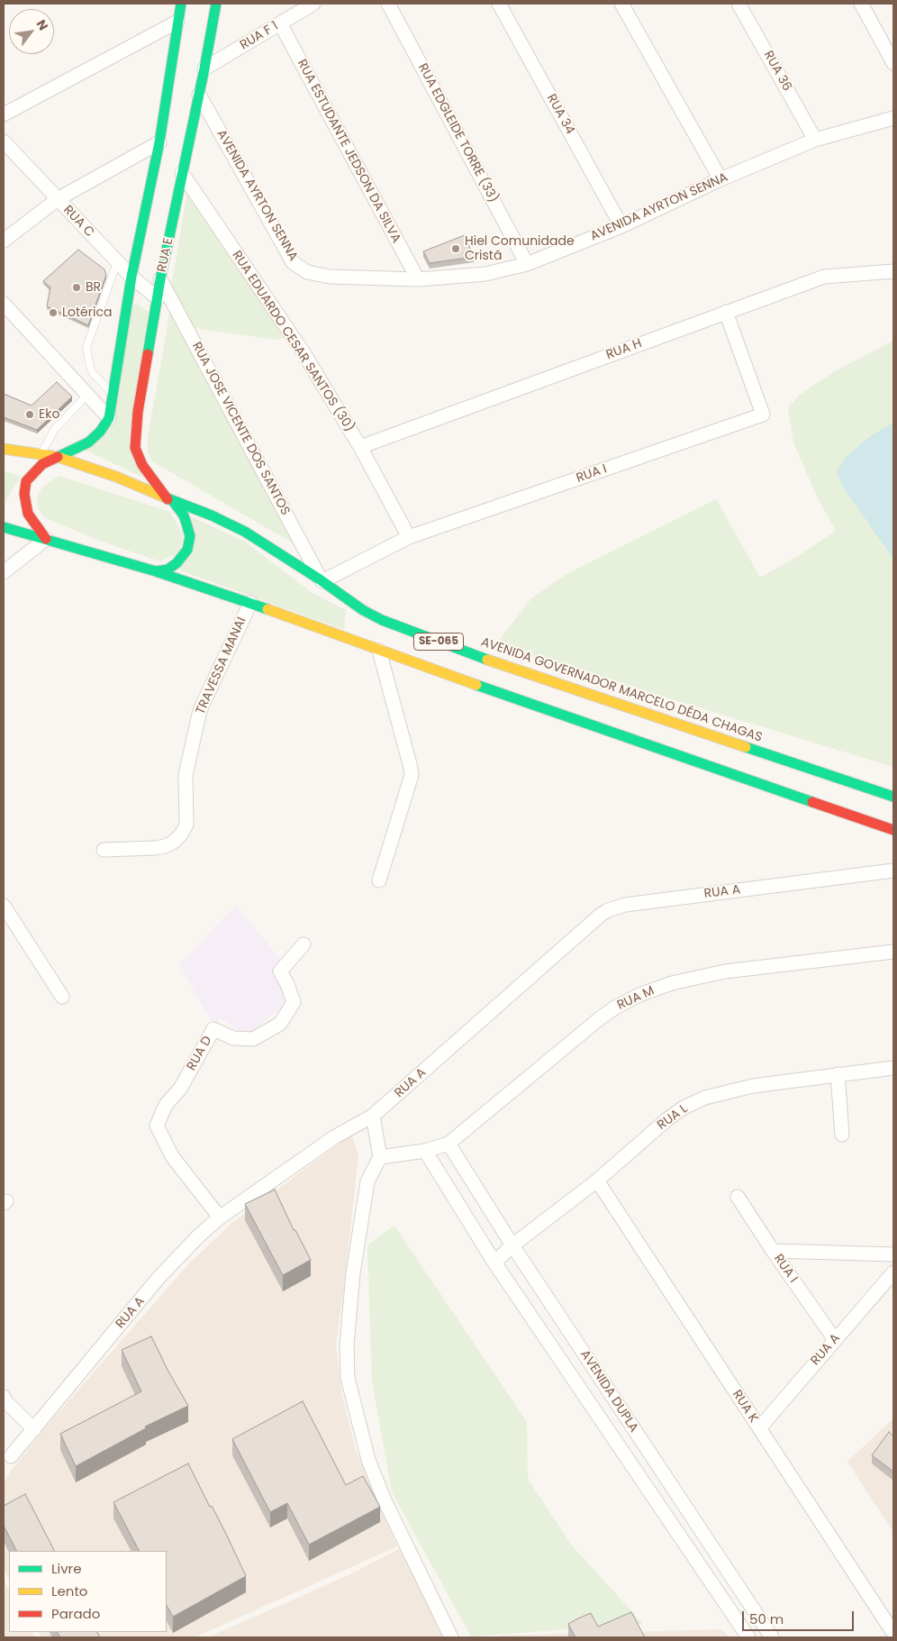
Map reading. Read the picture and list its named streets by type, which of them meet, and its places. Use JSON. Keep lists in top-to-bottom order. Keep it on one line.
{"streets":{"main road":["RUA E","SE-065","AVENIDA GOVERNADOR MARCELO DÉDA CHAGAS"],"street":["RUA F 1","RUA 36","RUA 34","RUA EDGLEIDE TORRE (33)","RUA ESTUDANTE JEDSON DA SILVA","AVENIDA AYRTON SENNA","RUA C","RUA EDUARDO CESAR SANTOS (30)","RUA H","RUA JOSE VICENTE DOS SANTOS","RUA I","TRAVESSA MANAI","RUA A","RUA M","RUA D","RUA L","AVENIDA DUPLA","RUA K"]},"crossings":[["RUA F 1","RUA ESTUDANTE JEDSON DA SILVA"],["RUA F 1","RUA E"],["RUA 36","AVENIDA AYRTON SENNA"],["RUA 34","AVENIDA AYRTON SENNA"],["RUA EDGLEIDE TORRE (33)","AVENIDA AYRTON SENNA"],["RUA ESTUDANTE JEDSON DA SILVA","AVENIDA AYRTON SENNA"],["AVENIDA AYRTON SENNA","RUA E"],["RUA C","RUA E"],["RUA E","RUA EDUARDO CESAR SANTOS (30)"],["RUA E","RUA JOSE VICENTE DOS SANTOS"],["RUA E","SE-065"],["RUA E","AVENIDA GOVERNADOR MARCELO DÉDA CHAGAS"],["RUA EDUARDO CESAR SANTOS (30)","RUA H"],["RUA EDUARDO CESAR SANTOS (30)","RUA I"],["RUA H","RUA I"],["RUA JOSE VICENTE DOS SANTOS","RUA I"],["RUA JOSE VICENTE DOS SANTOS","AVENIDA GOVERNADOR MARCELO DÉDA CHAGAS"],["RUA I","AVENIDA GOVERNADOR MARCELO DÉDA CHAGAS"],["RUA I","RUA A"],["SE-065","TRAVESSA MANAI"],["RUA A","RUA D"],["RUA A","RUA K"],["RUA M","AVENIDA DUPLA"],["RUA L","AVENIDA DUPLA"],["RUA L","RUA K"]],"places":["Hiel Comunidade Cristã","BR","Lotérica","Eko"],"legend":["Livre","Lento","Parado"],"scale_bar":"50 m","north":"top right"}
